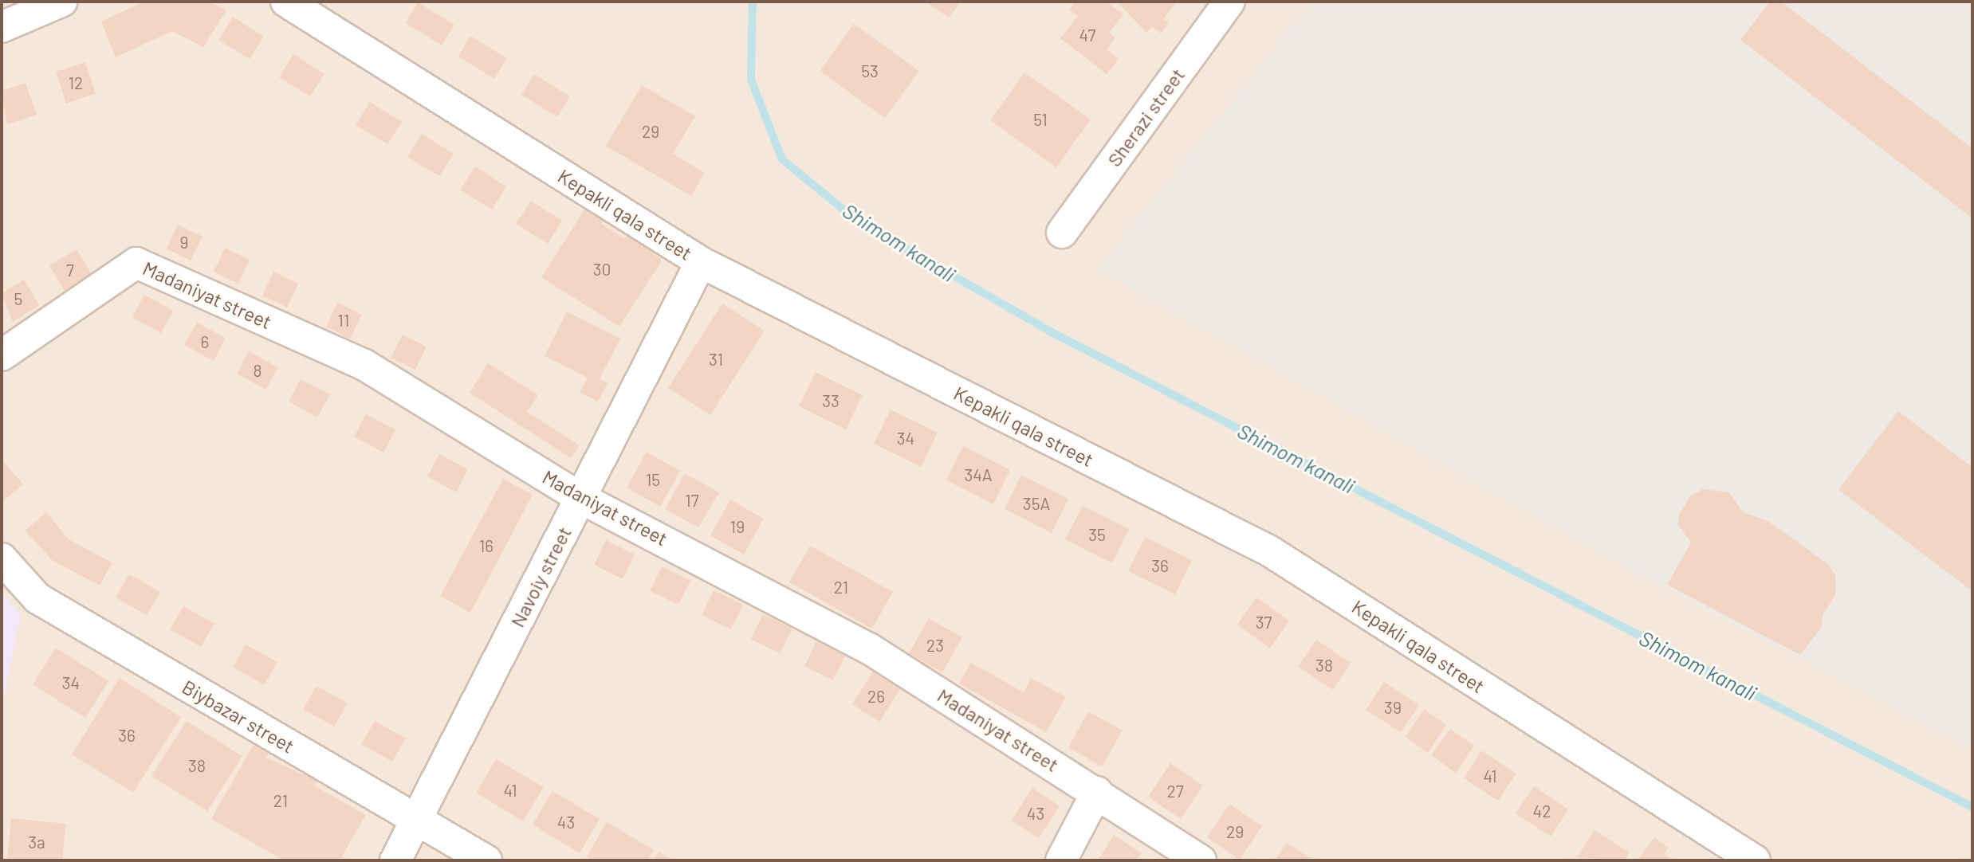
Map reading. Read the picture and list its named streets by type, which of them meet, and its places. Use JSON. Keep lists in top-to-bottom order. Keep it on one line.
{"streets":{"street":["Sherazi street","Kepakli qala street","Madaniyat street","Navoiy street","Biybazar street"]},"crossings":[["Kepakli qala street","Navoiy street"],["Madaniyat street","Navoiy street"],["Navoiy street","Biybazar street"]],"water":["Shimom kanali"],"house_numbers":["47","53","12","51","29","9","30","7","5","11","6","31","8","33","34","34A","15","17","35A","19","35","16","36","21","37","23","38","34","26","39","36","38","41","41","27","21","42","43","43","29","3a"]}
